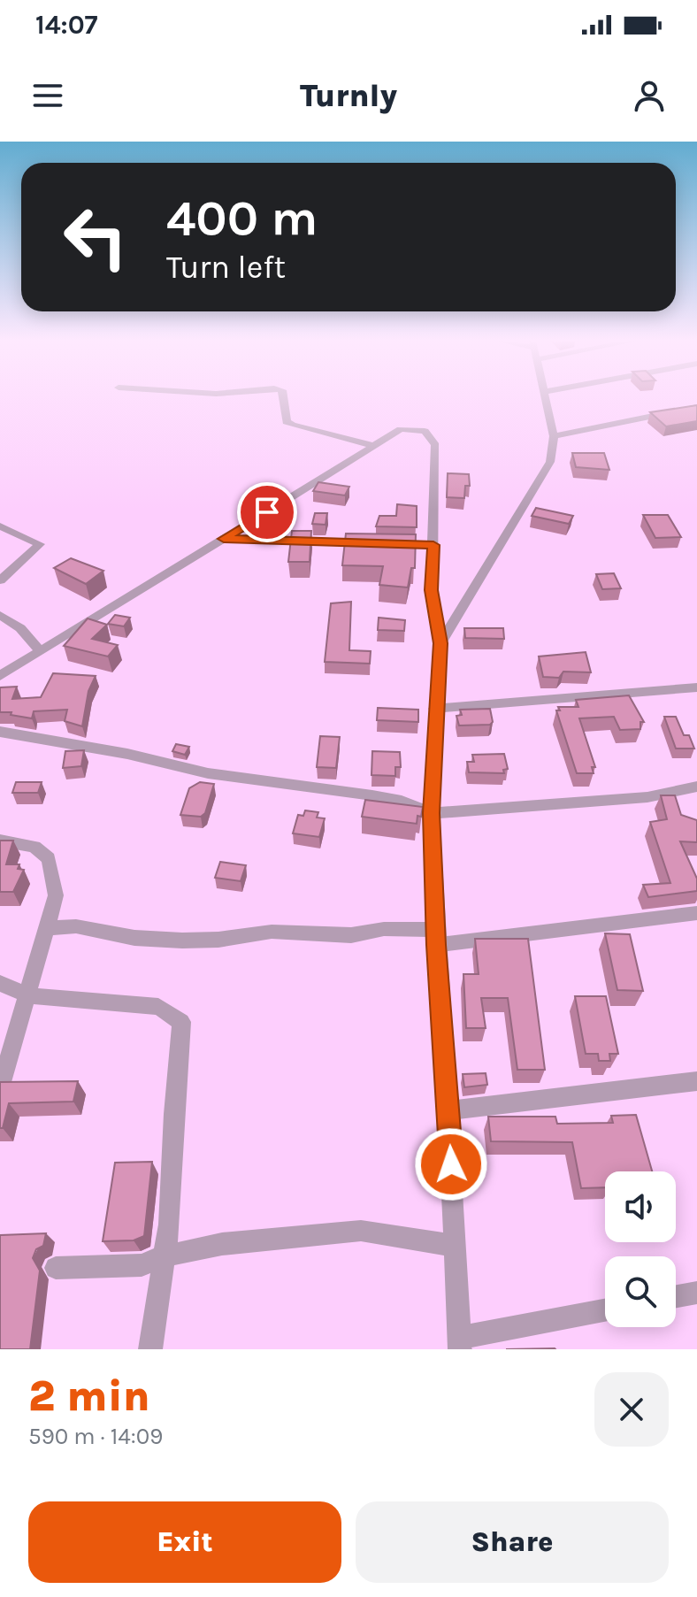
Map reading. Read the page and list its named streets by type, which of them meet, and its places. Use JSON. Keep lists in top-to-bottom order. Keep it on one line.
{"page":{"status":"14:07","header":"Turnly","turn":["400 m","Turn left"],"heading":["2 min","590 m · 14:09"],"buttons":["Exit","Share"]}}
